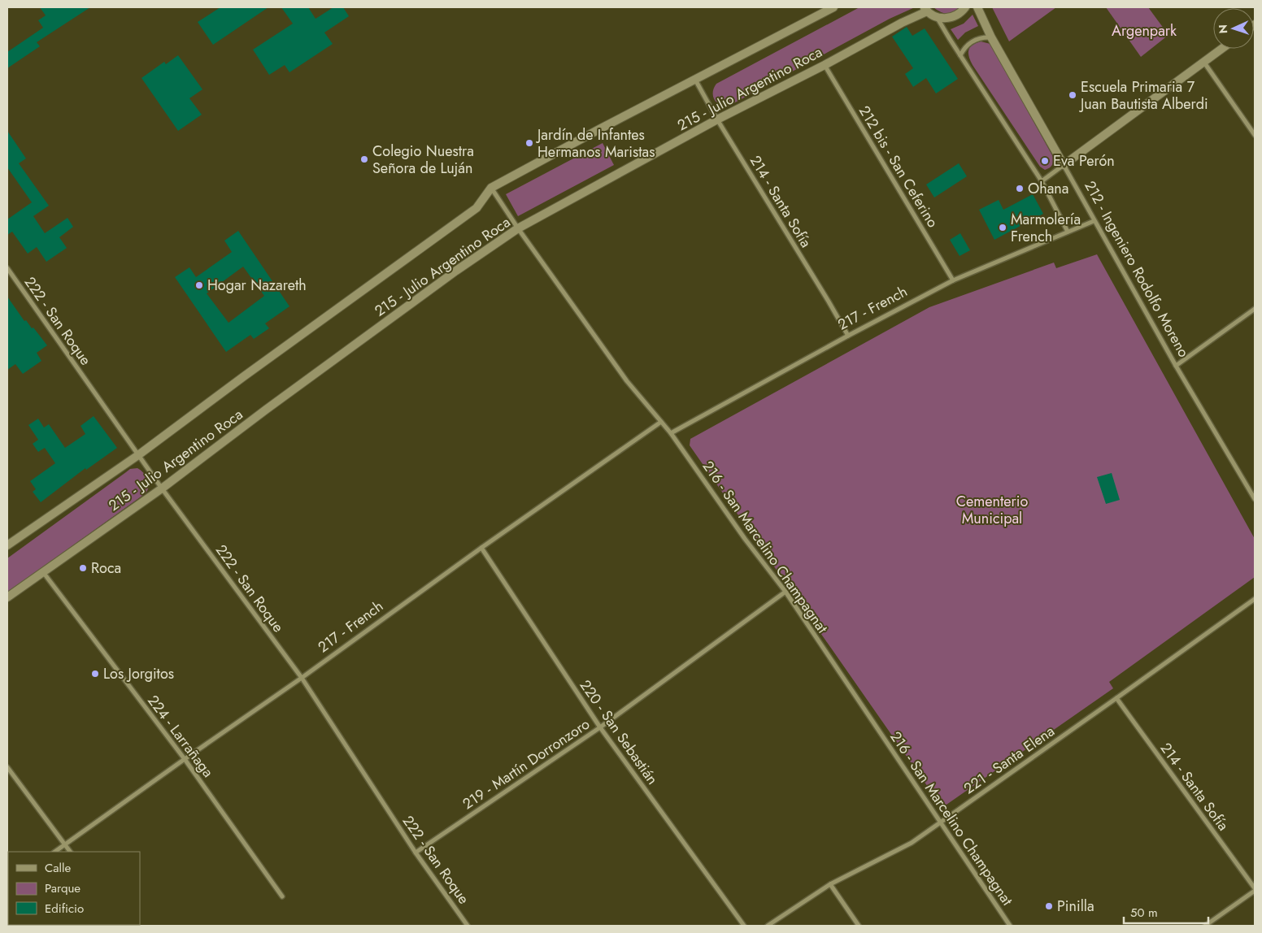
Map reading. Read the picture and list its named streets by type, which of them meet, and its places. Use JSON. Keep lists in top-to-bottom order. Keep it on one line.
{"streets":{"street":["215 - Julio Argentino Roca","212 bis - San Ceferino","214 - Santa Sofía","212 - Ingeniero Rodolfo Moreno","217 - French","222 - San Roque","216 - San Marcelino Champagnat","220 - San Sebastián","224 - Larrañaga","221 - Santa Elena","219 - Martín Dorronzoro"]},"crossings":[["215 - Julio Argentino Roca","212 bis - San Ceferino"],["215 - Julio Argentino Roca","214 - Santa Sofía"],["215 - Julio Argentino Roca","222 - San Roque"],["215 - Julio Argentino Roca","216 - San Marcelino Champagnat"],["215 - Julio Argentino Roca","224 - Larrañaga"],["212 bis - San Ceferino","217 - French"],["214 - Santa Sofía","217 - French"],["214 - Santa Sofía","221 - Santa Elena"],["212 - Ingeniero Rodolfo Moreno","217 - French"],["217 - French","222 - San Roque"],["217 - French","216 - San Marcelino Champagnat"],["217 - French","220 - San Sebastián"],["217 - French","224 - Larrañaga"],["222 - San Roque","219 - Martín Dorronzoro"],["216 - San Marcelino Champagnat","221 - Santa Elena"],["216 - San Marcelino Champagnat","219 - Martín Dorronzoro"],["220 - San Sebastián","219 - Martín Dorronzoro"]],"parks":["Argenpark","Cementerio Municipal"],"places":["Escuela Primaria 7 Juan Bautista Alberdi","Jardín de Infantes Hermanos Maristas","Colegio Nuestra Señora de Luján","Eva Perón","Ohana","Marmolería French","Hogar Nazareth","Roca","Los Jorgitos","Pinilla"],"legend":["Calle","Parque","Edificio"],"scale_bar":"50 m","north":"left"}
